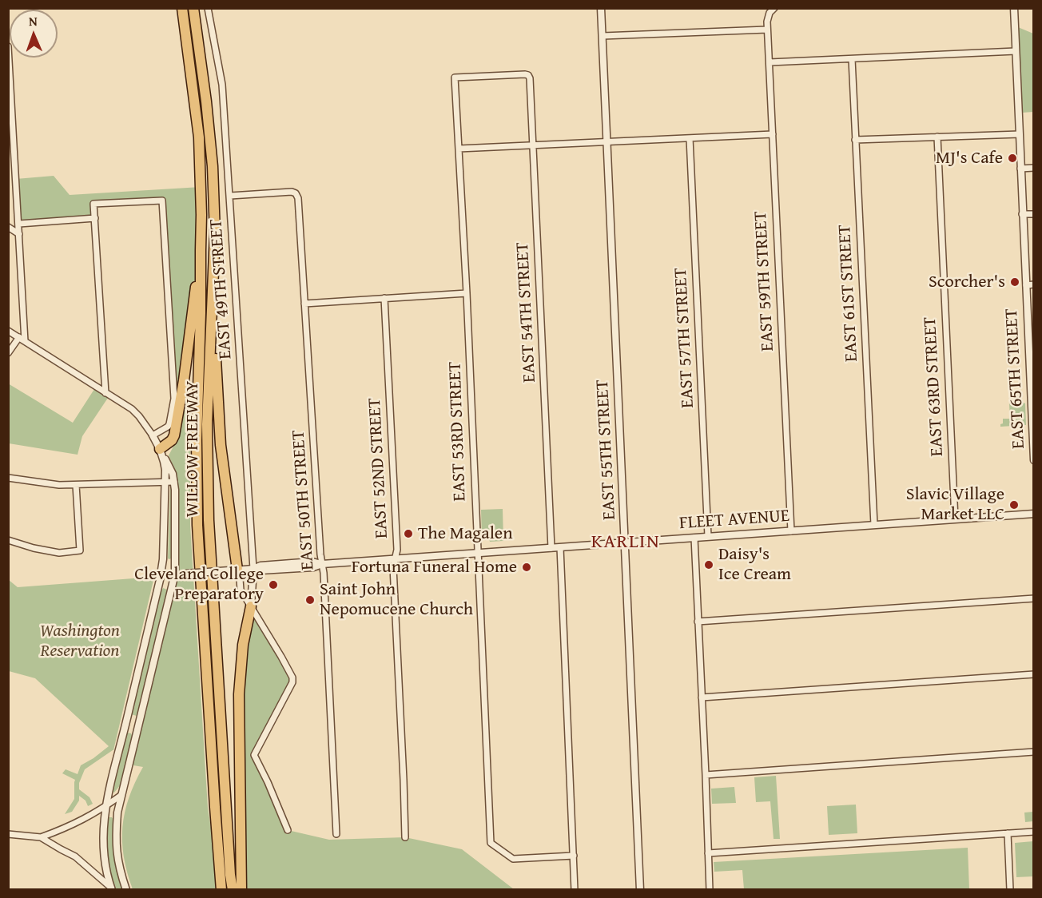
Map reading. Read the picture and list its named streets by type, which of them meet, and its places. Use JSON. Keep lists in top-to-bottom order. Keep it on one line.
{"streets":{"highway":["WILLOW FREEWAY"],"street":["EAST 59TH STREET","EAST 49TH STREET","EAST 61ST STREET","EAST 54TH STREET","EAST 57TH STREET","EAST 65TH STREET","EAST 63RD STREET","EAST 53RD STREET","EAST 55TH STREET","EAST 52ND STREET","EAST 50TH STREET","FLEET AVENUE"]},"crossings":[["EAST 59TH STREET","FLEET AVENUE"],["EAST 49TH STREET","EAST 50TH STREET"],["EAST 49TH STREET","FLEET AVENUE"],["EAST 61ST STREET","FLEET AVENUE"],["EAST 54TH STREET","EAST 53RD STREET"],["EAST 54TH STREET","FLEET AVENUE"],["EAST 57TH STREET","FLEET AVENUE"],["EAST 63RD STREET","FLEET AVENUE"],["EAST 53RD STREET","FLEET AVENUE"],["EAST 55TH STREET","FLEET AVENUE"],["EAST 52ND STREET","FLEET AVENUE"],["EAST 50TH STREET","FLEET AVENUE"]],"districts":["KARLIN"],"parks":["Washington Reservation"],"places":["MJ's Cafe","Scorcher's","Slavic Village Market LLC","The Magalen","Daisy's Ice Cream","Fortuna Funeral Home","Cleveland College Preparatory","Saint John Nepomucene Church"],"north":"top"}
